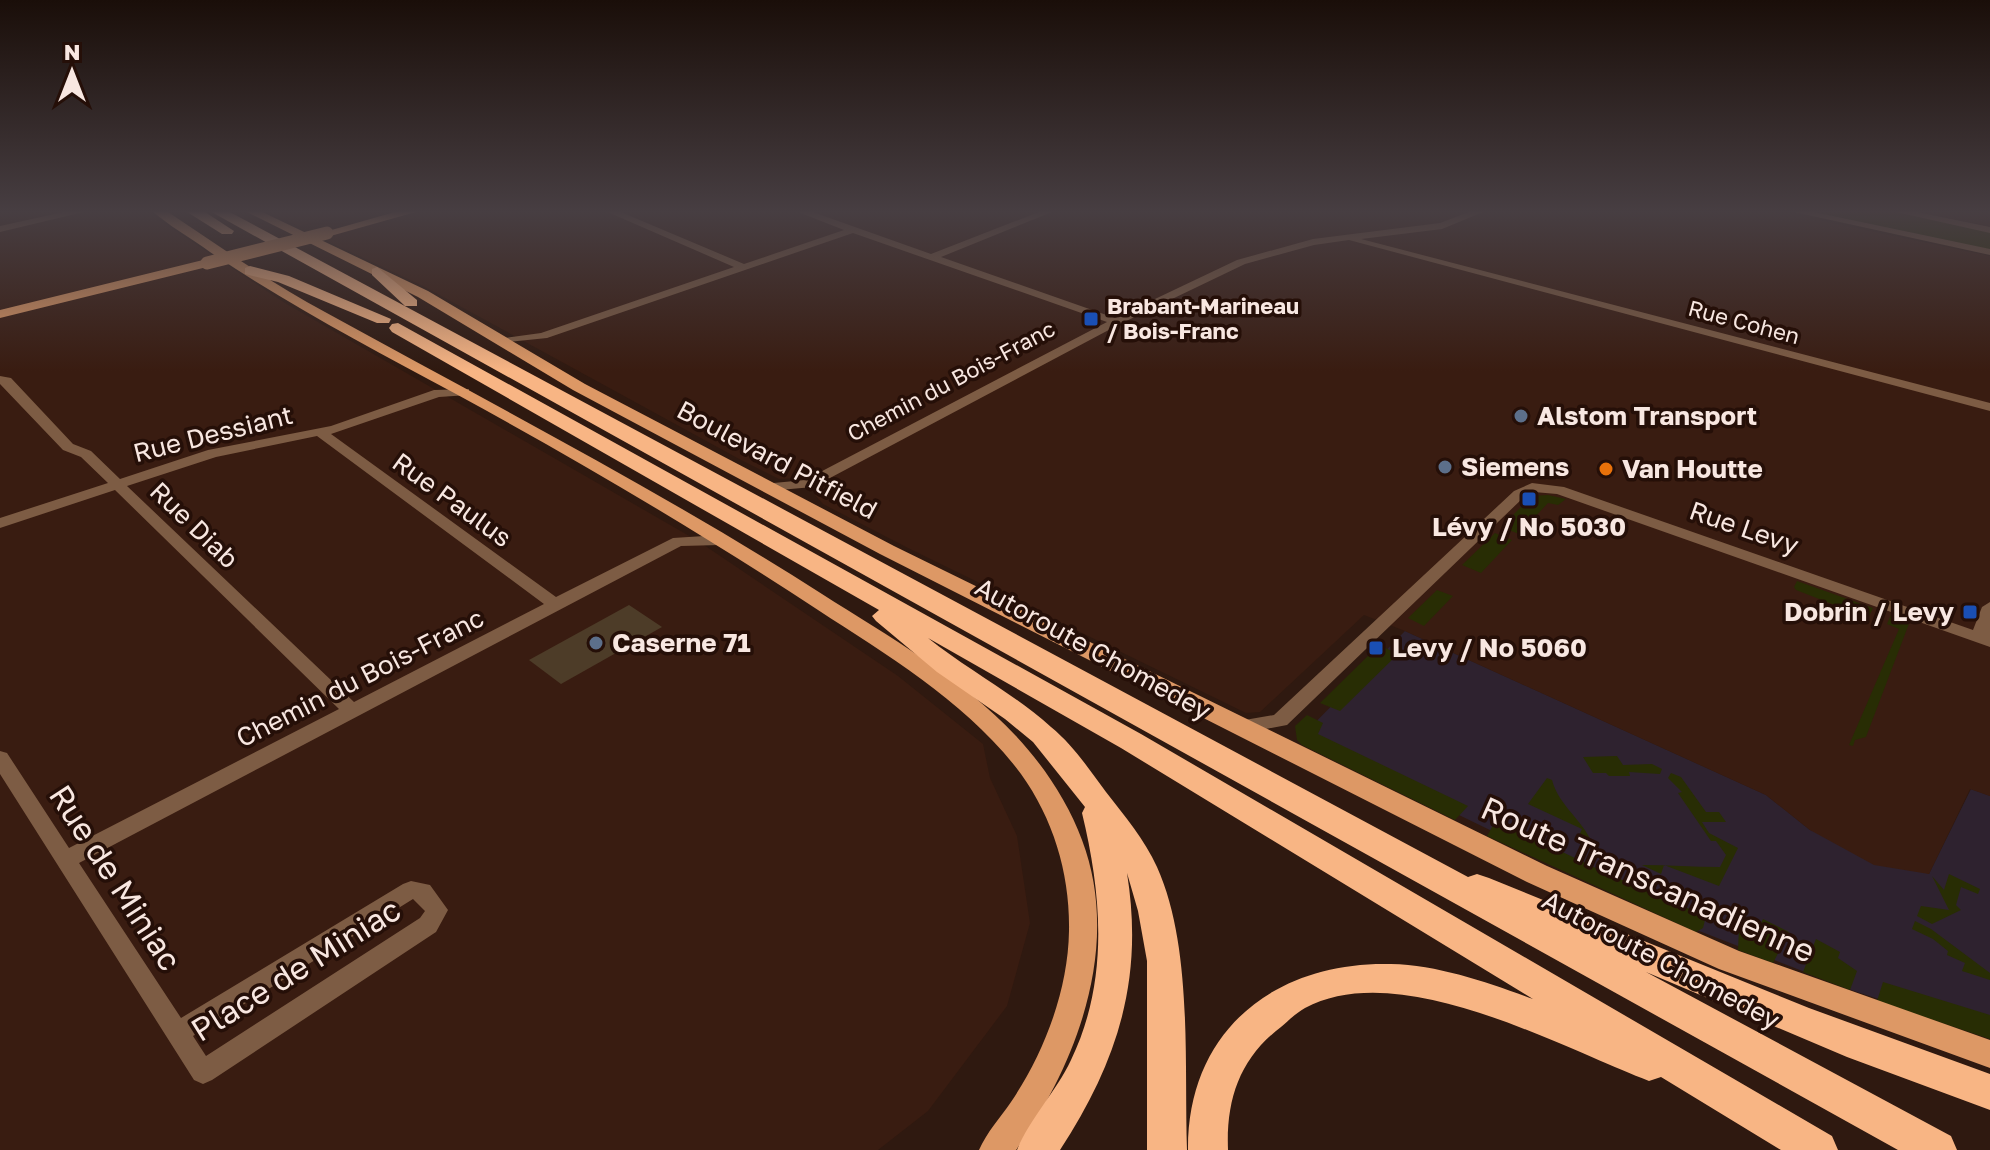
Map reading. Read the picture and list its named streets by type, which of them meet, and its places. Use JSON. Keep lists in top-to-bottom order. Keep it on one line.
{"streets":{"highway":["Autoroute Chomedey"],"main road":["Boulevard Pitfield","Route Transcanadienne"],"street":["Rue Cohen","Chemin du Bois-Franc","Rue Dessiant","Rue Paulus","Rue Diab","Rue Levy","Rue de Miniac","Place de Miniac"]},"crossings":[["Chemin du Bois-Franc","Boulevard Pitfield"],["Chemin du Bois-Franc","Rue Paulus"],["Chemin du Bois-Franc","Rue Diab"],["Chemin du Bois-Franc","Rue de Miniac"],["Rue Dessiant","Rue Paulus"],["Rue Dessiant","Rue Diab"],["Boulevard Pitfield","Route Transcanadienne"],["Rue de Miniac","Place de Miniac"]],"places":{"transit":["Brabant-Marineau / Bois-Franc","Lévy / No 5030","Dobrin / Levy","Levy / No 5060"],"other":["Alstom Transport","Siemens","Van Houtte","Caserne 71"]},"north":"top"}
